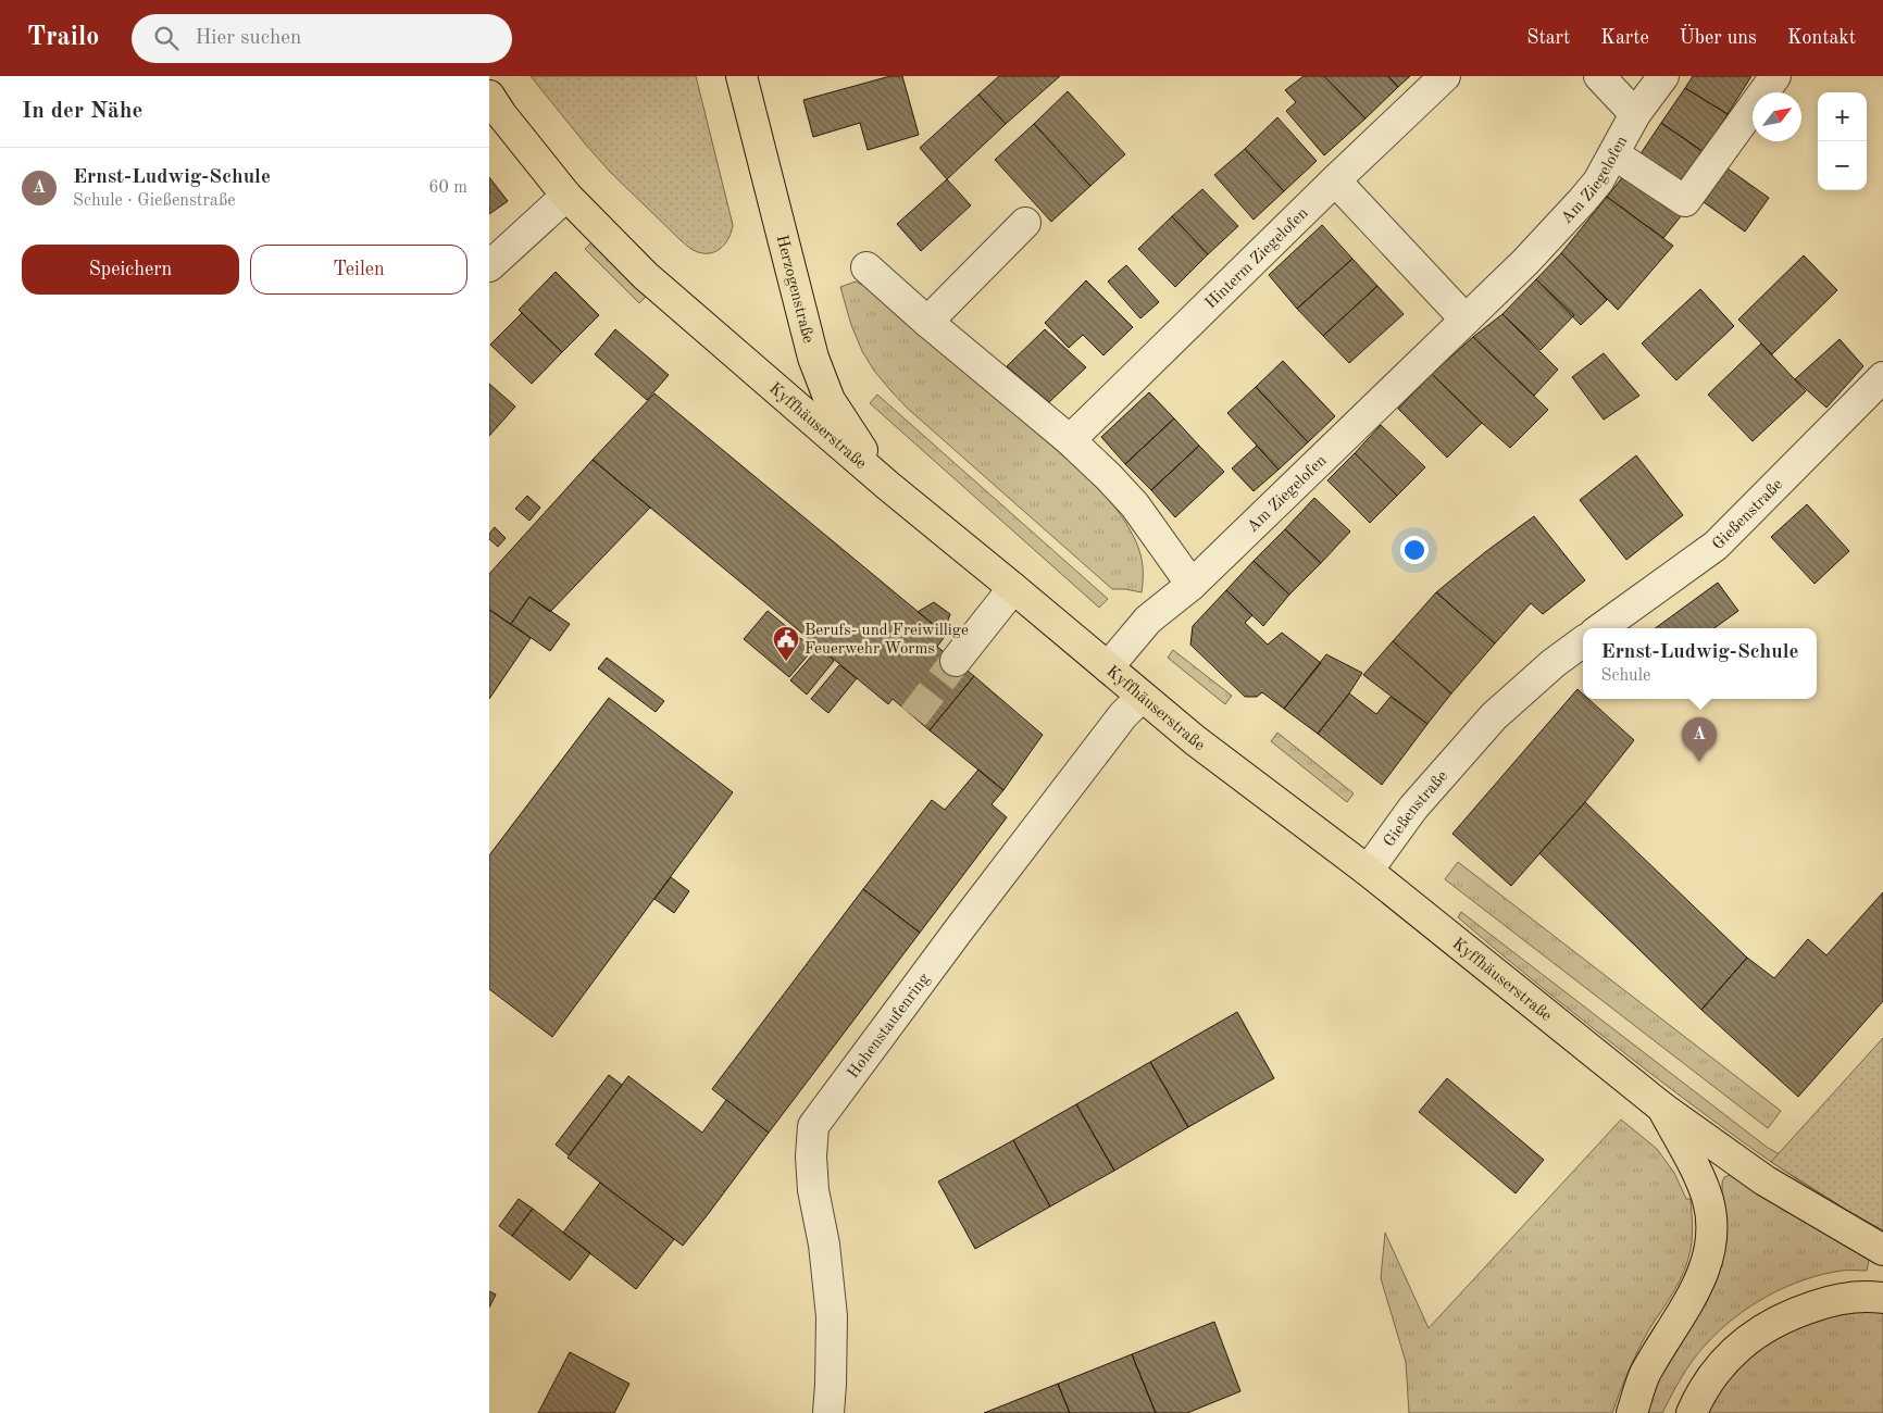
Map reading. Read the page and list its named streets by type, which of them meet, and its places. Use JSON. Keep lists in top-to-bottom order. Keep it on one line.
{"streets":{"main road":["Herzogenstraße","Kyffhäuserstraße"],"street":["Am Ziegelofen","Hinterm Ziegelofen","Gießenstraße","Hohenstaufenring"]},"crossings":[["Am Ziegelofen","Kyffhäuserstraße"],["Herzogenstraße","Kyffhäuserstraße"],["Kyffhäuserstraße","Gießenstraße"],["Kyffhäuserstraße","Hohenstaufenring"]],"places":{"public building":["Berufs- und Freiwillige Feuerwehr Worms"]},"north":"top right","page":{"header":"Trailo","search":"Hier suchen","nav":["Start","Karte","Über uns","Kontakt"],"heading":"In der Nähe","map_buttons":["+","−"],"list":[{"mark":"A","name":"Ernst-Ludwig-Schule","note":"Schule · Gießenstraße","value":"60 m"}],"buttons":["Speichern","Teilen"],"popup":["Ernst-Ludwig-Schule","Schule"],"pins":"A"}}
